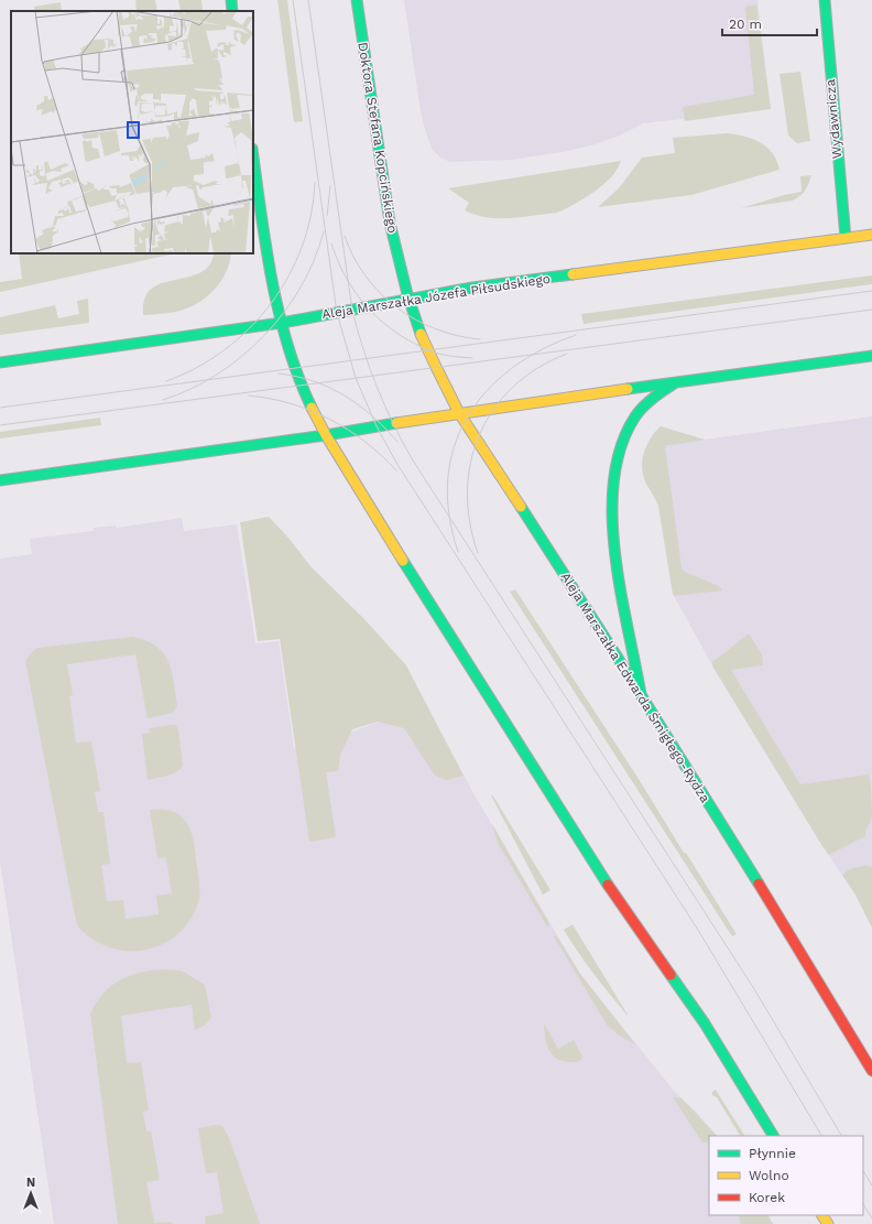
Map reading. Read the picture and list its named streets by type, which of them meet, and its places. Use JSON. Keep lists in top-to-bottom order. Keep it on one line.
{"streets":{"main road":["Wydawnicza","Doktora Stefana Kopcińskiego","Aleja Marszałka Józefa Piłsudskiego","Aleja Marszałka Edwarda Śmigłego-Rydza"]},"crossings":[["Wydawnicza","Aleja Marszałka Józefa Piłsudskiego"],["Doktora Stefana Kopcińskiego","Aleja Marszałka Józefa Piłsudskiego"],["Doktora Stefana Kopcińskiego","Aleja Marszałka Edwarda Śmigłego-Rydza"],["Aleja Marszałka Józefa Piłsudskiego","Aleja Marszałka Edwarda Śmigłego-Rydza"]],"legend":["Płynnie","Wolno","Korek"],"scale_bar":"20 m","north":"top"}
